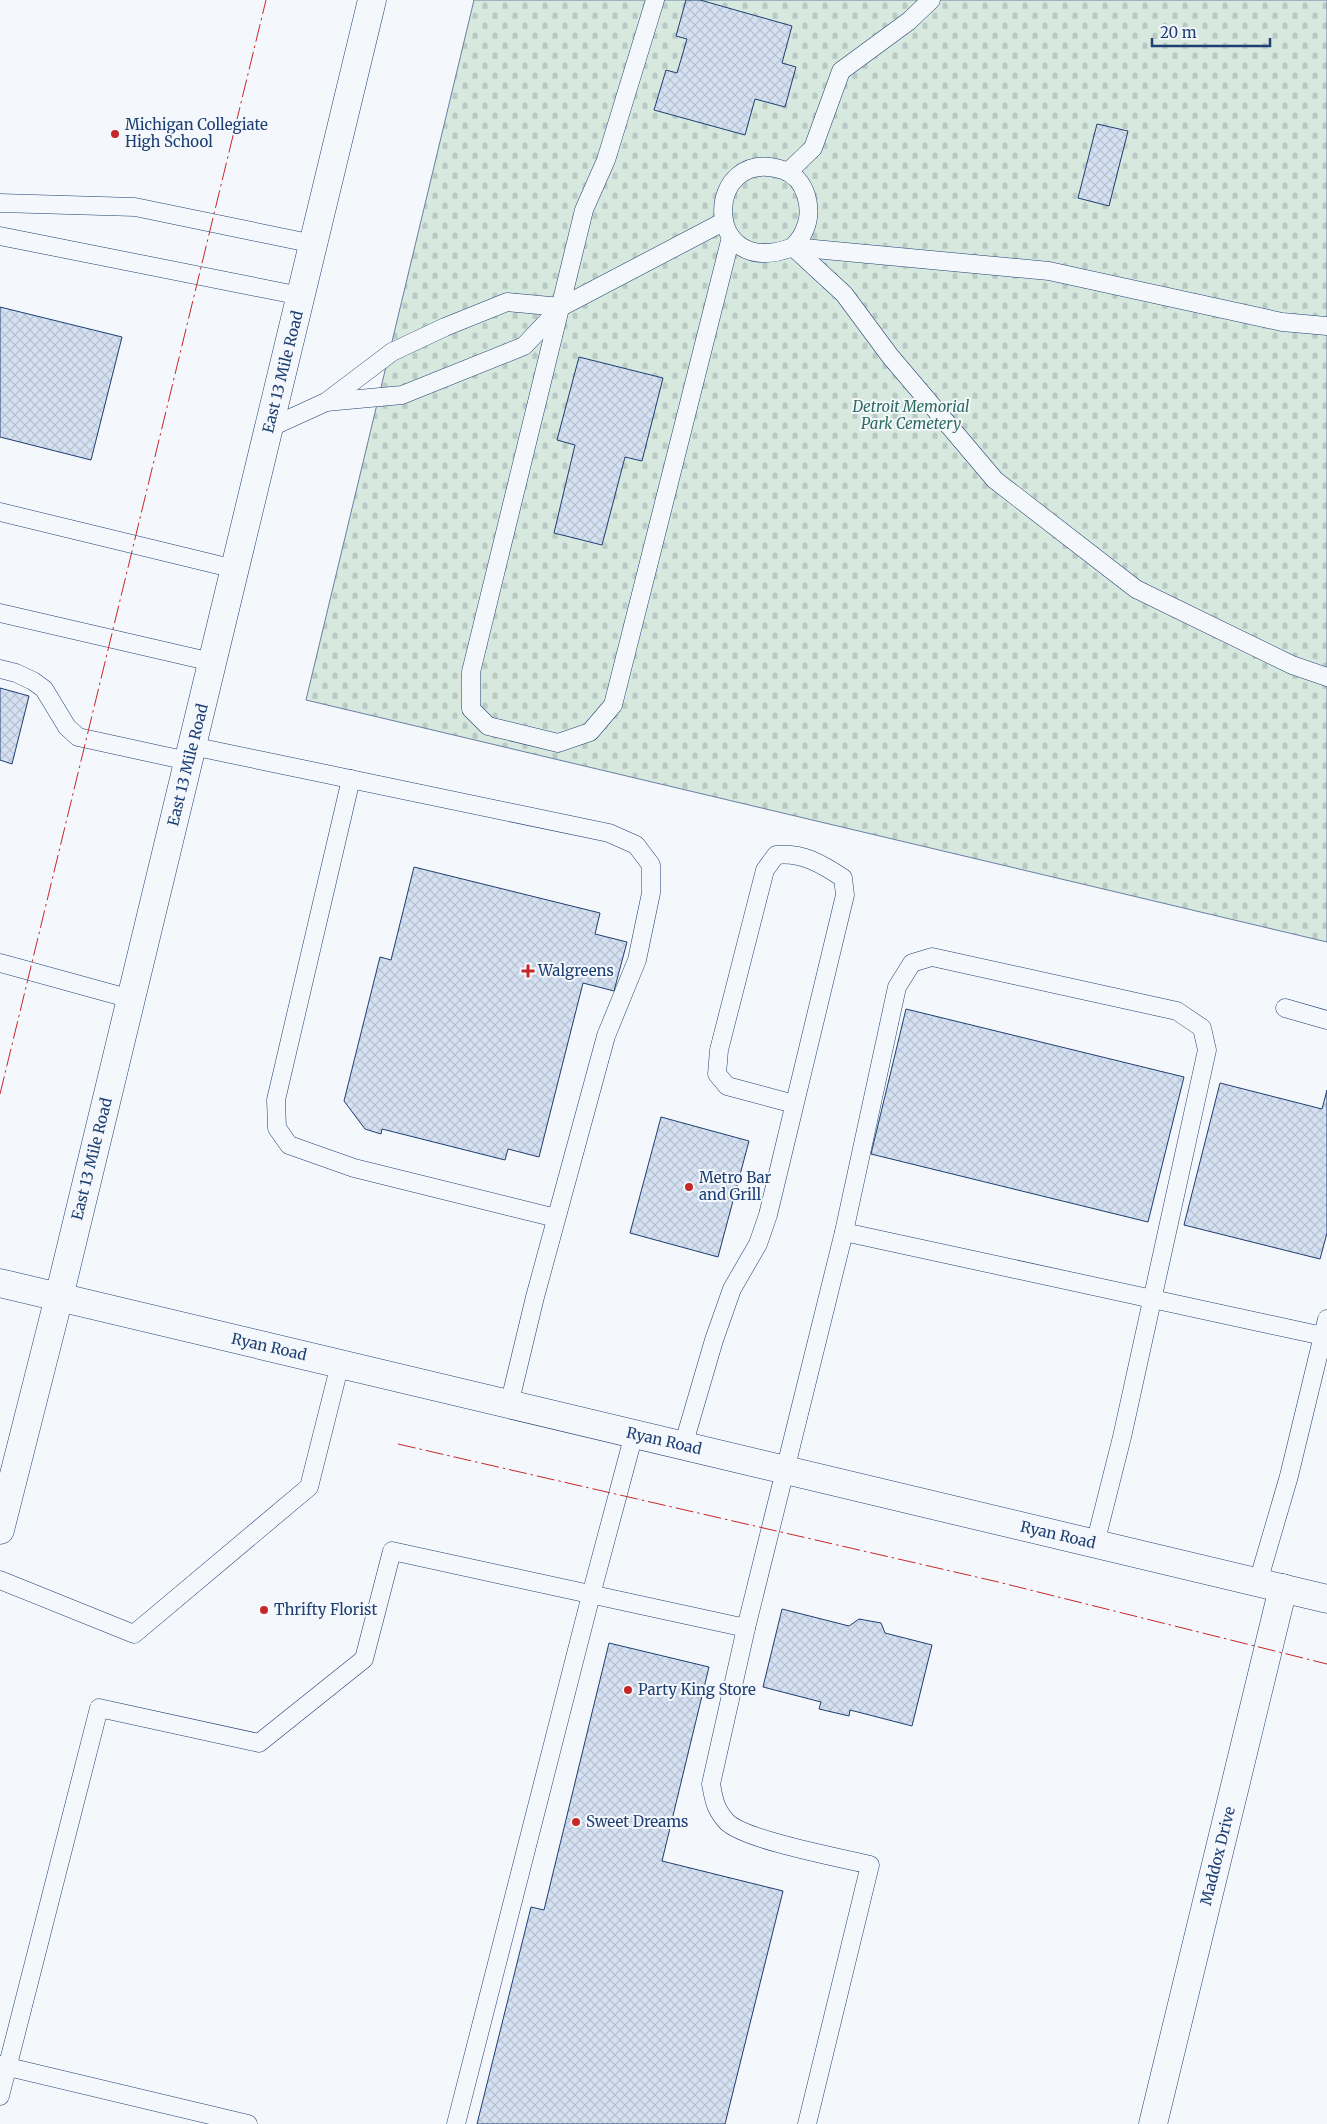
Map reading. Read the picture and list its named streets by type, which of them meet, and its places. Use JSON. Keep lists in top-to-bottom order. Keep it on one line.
{"streets":{"main road":["East 13 Mile Road","Ryan Road","Maddox Drive"]},"crossings":[["East 13 Mile Road","Ryan Road"],["Ryan Road","Maddox Drive"]],"parks":["Detroit Memorial Park Cemetery"],"places":{"other":["Michigan Collegiate High School","Metro Bar and Grill","Thrifty Florist","Party King Store","Sweet Dreams"],"health":["Walgreens"]},"scale_bar":"20 m"}
